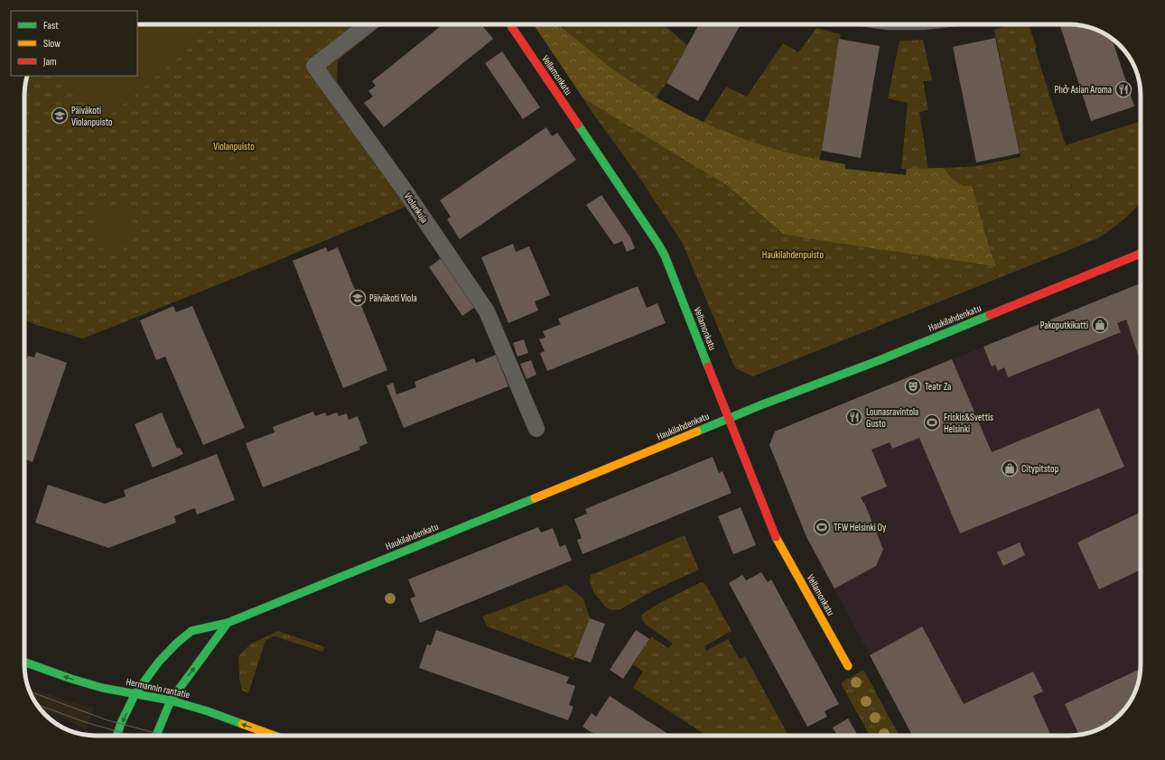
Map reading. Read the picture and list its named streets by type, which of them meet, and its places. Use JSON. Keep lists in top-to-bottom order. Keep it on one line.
{"streets":{"street":["Vellamonkatu","Violankuja","Haukilahdenkatu","Hermannin rantatie"]},"crossings":[["Vellamonkatu","Haukilahdenkatu"],["Haukilahdenkatu","Hermannin rantatie"]],"one_way":["Hermannin rantatie"],"parks":["Violanpuisto","Haukilahdenpuisto"],"places":{"restaurant":["Phở Asian Aroma","Lounasravintola Gusto"],"school or university":["Päiväkoti Violanpuisto","Päiväkoti Viola"],"shop":["Pakoputkikatti","Citypitstop"],"theatre":["Teatr Za"],"sports":["Friskis&Svettis Helsinki","TFW Helsinki Oy"]},"legend":["Fast","Slow","Jam"]}
